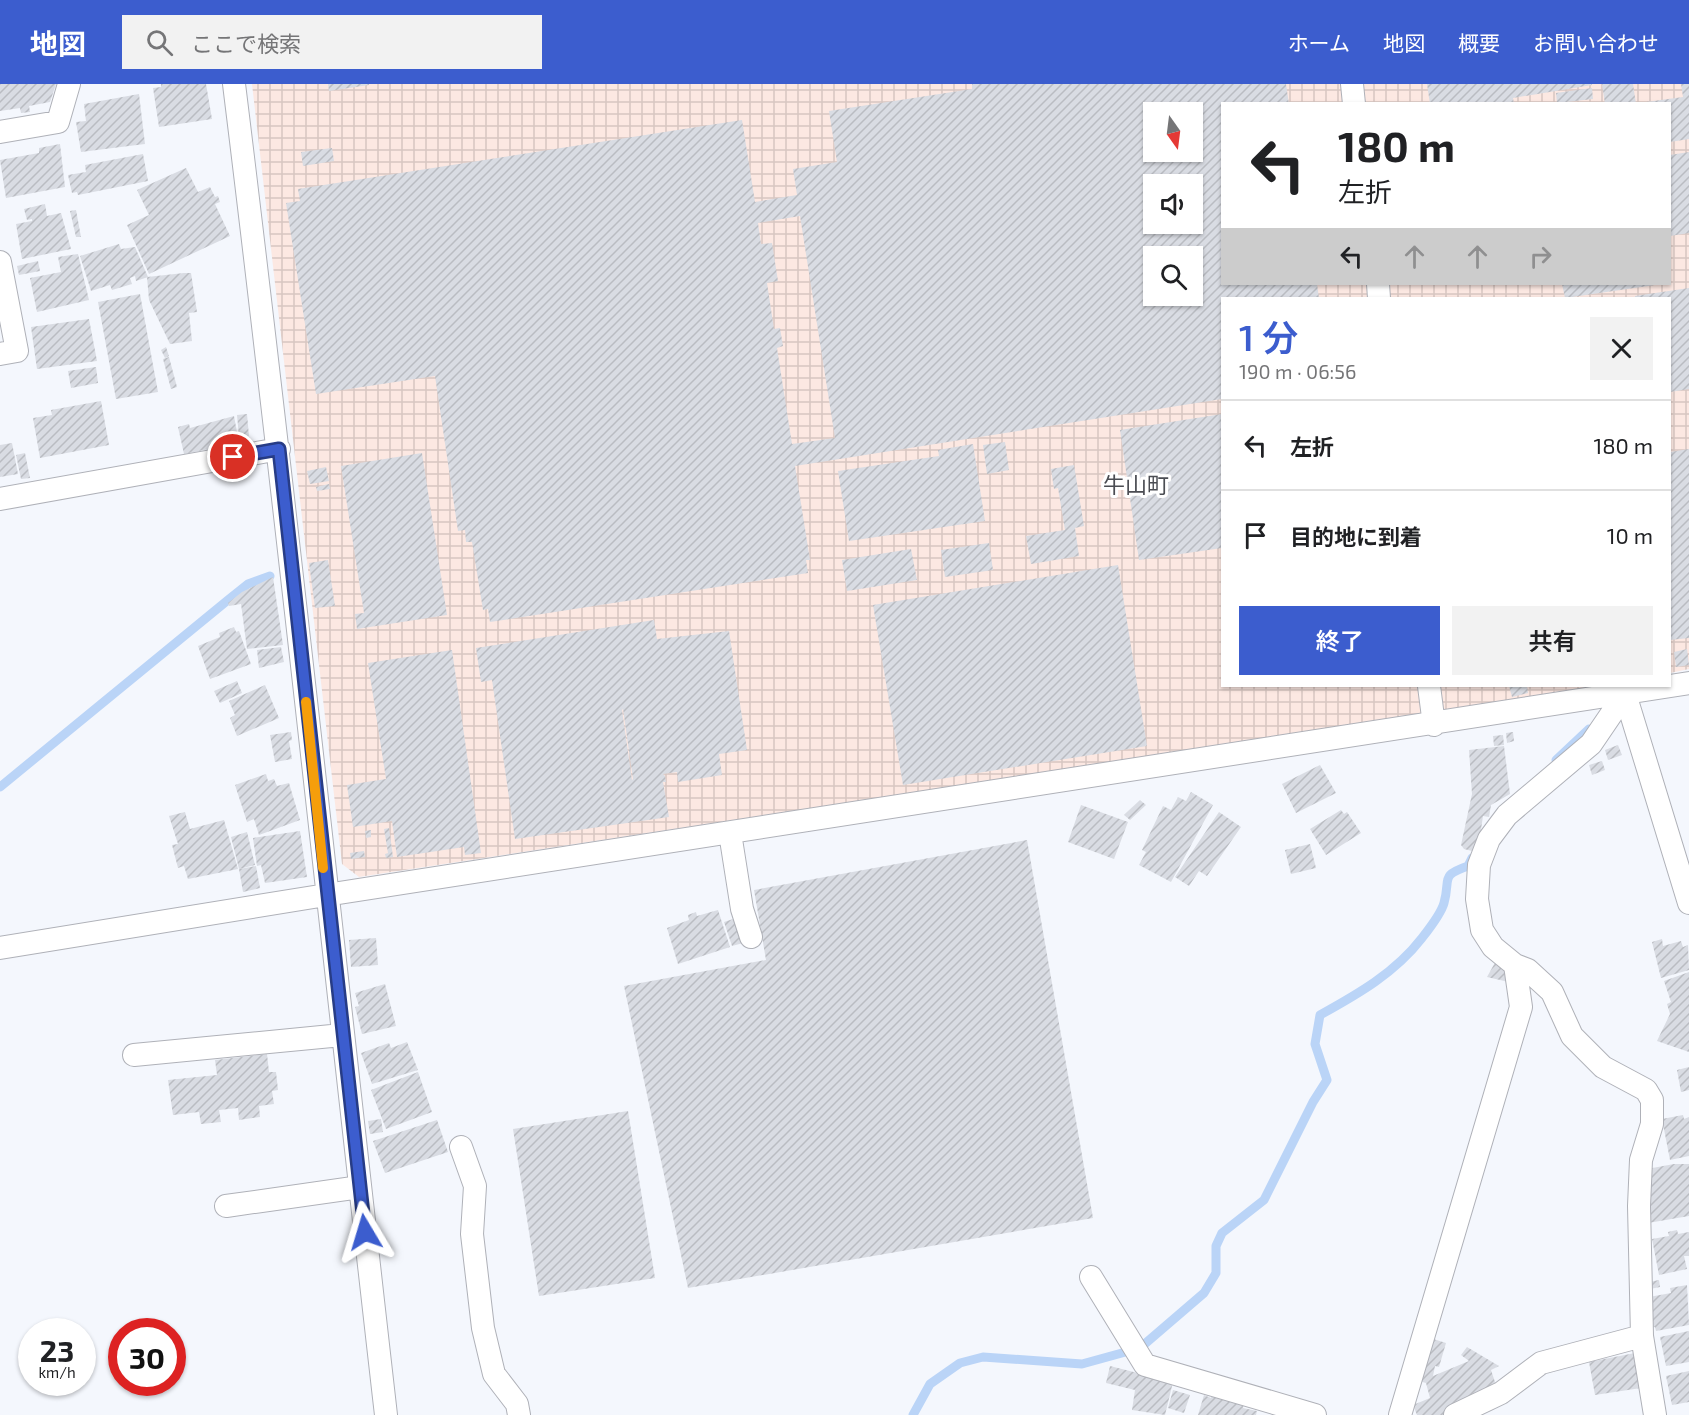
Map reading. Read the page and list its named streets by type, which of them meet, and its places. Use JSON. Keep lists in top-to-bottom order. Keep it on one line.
{"districts":["牛山町"],"north":"bottom","page":{"header":"地図","search":"ここで検索","nav":["ホーム","地図","概要","お問い合わせ"],"turn":["180 m","左折"],"heading":["1 分","190 m · 06:56"],"list":[{"name":"左折","value":"180 m"},{"name":"目的地に到着","value":"10 m"}],"buttons":["終了","共有"],"speed":"23 km/h","limit":"30"}}
